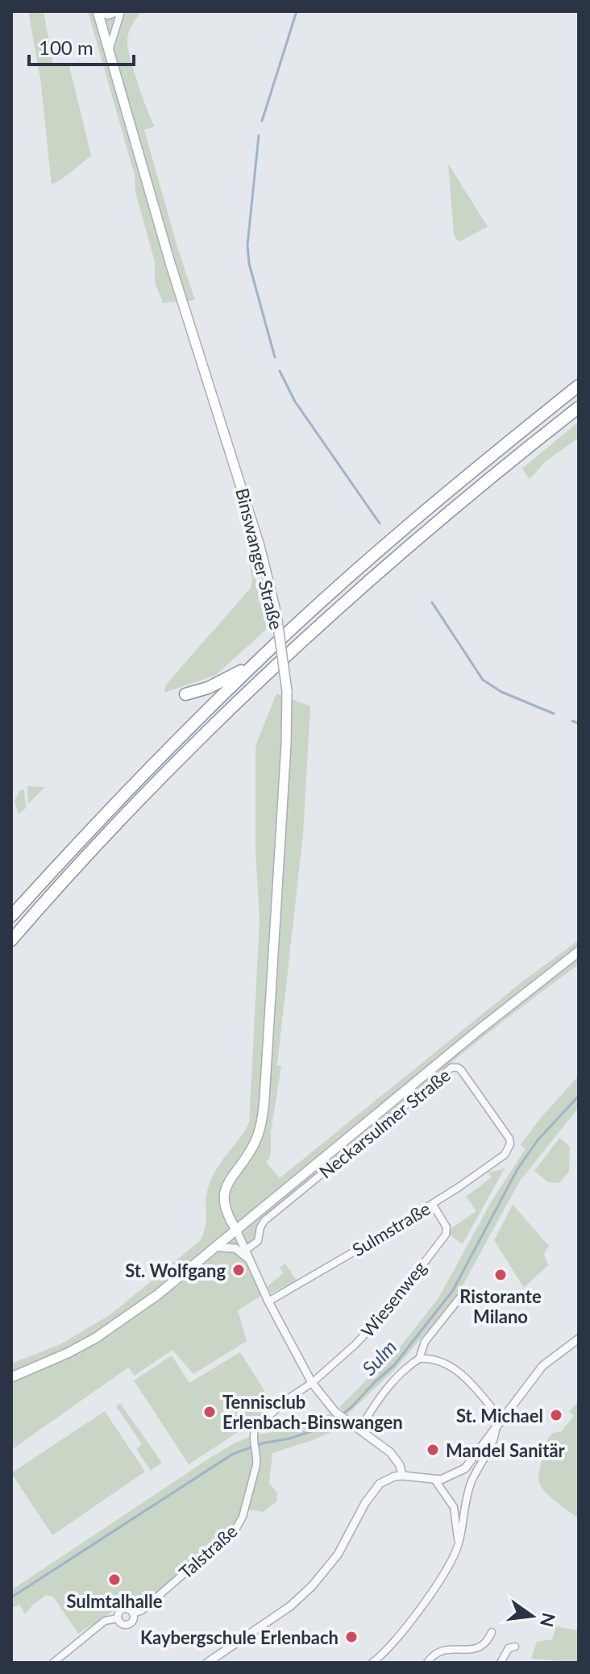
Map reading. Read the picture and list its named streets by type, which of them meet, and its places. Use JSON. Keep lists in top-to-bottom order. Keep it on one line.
{"streets":{"main road":["Binswanger Straße"],"street":["Neckarsulmer Straße","Sulmstraße","Wiesenweg","Talstraße"]},"crossings":[["Neckarsulmer Straße","Sulmstraße"],["Sulmstraße","Wiesenweg"],["Wiesenweg","Talstraße"]],"water":["Sulm"],"places":["St. Wolfgang","Ristorante Milano","Tennisclub Erlenbach-Binswangen","St. Michael","Mandel Sanitär","Sulmtalhalle","Kaybergschule Erlenbach"],"scale_bar":"100 m","north":"right"}
